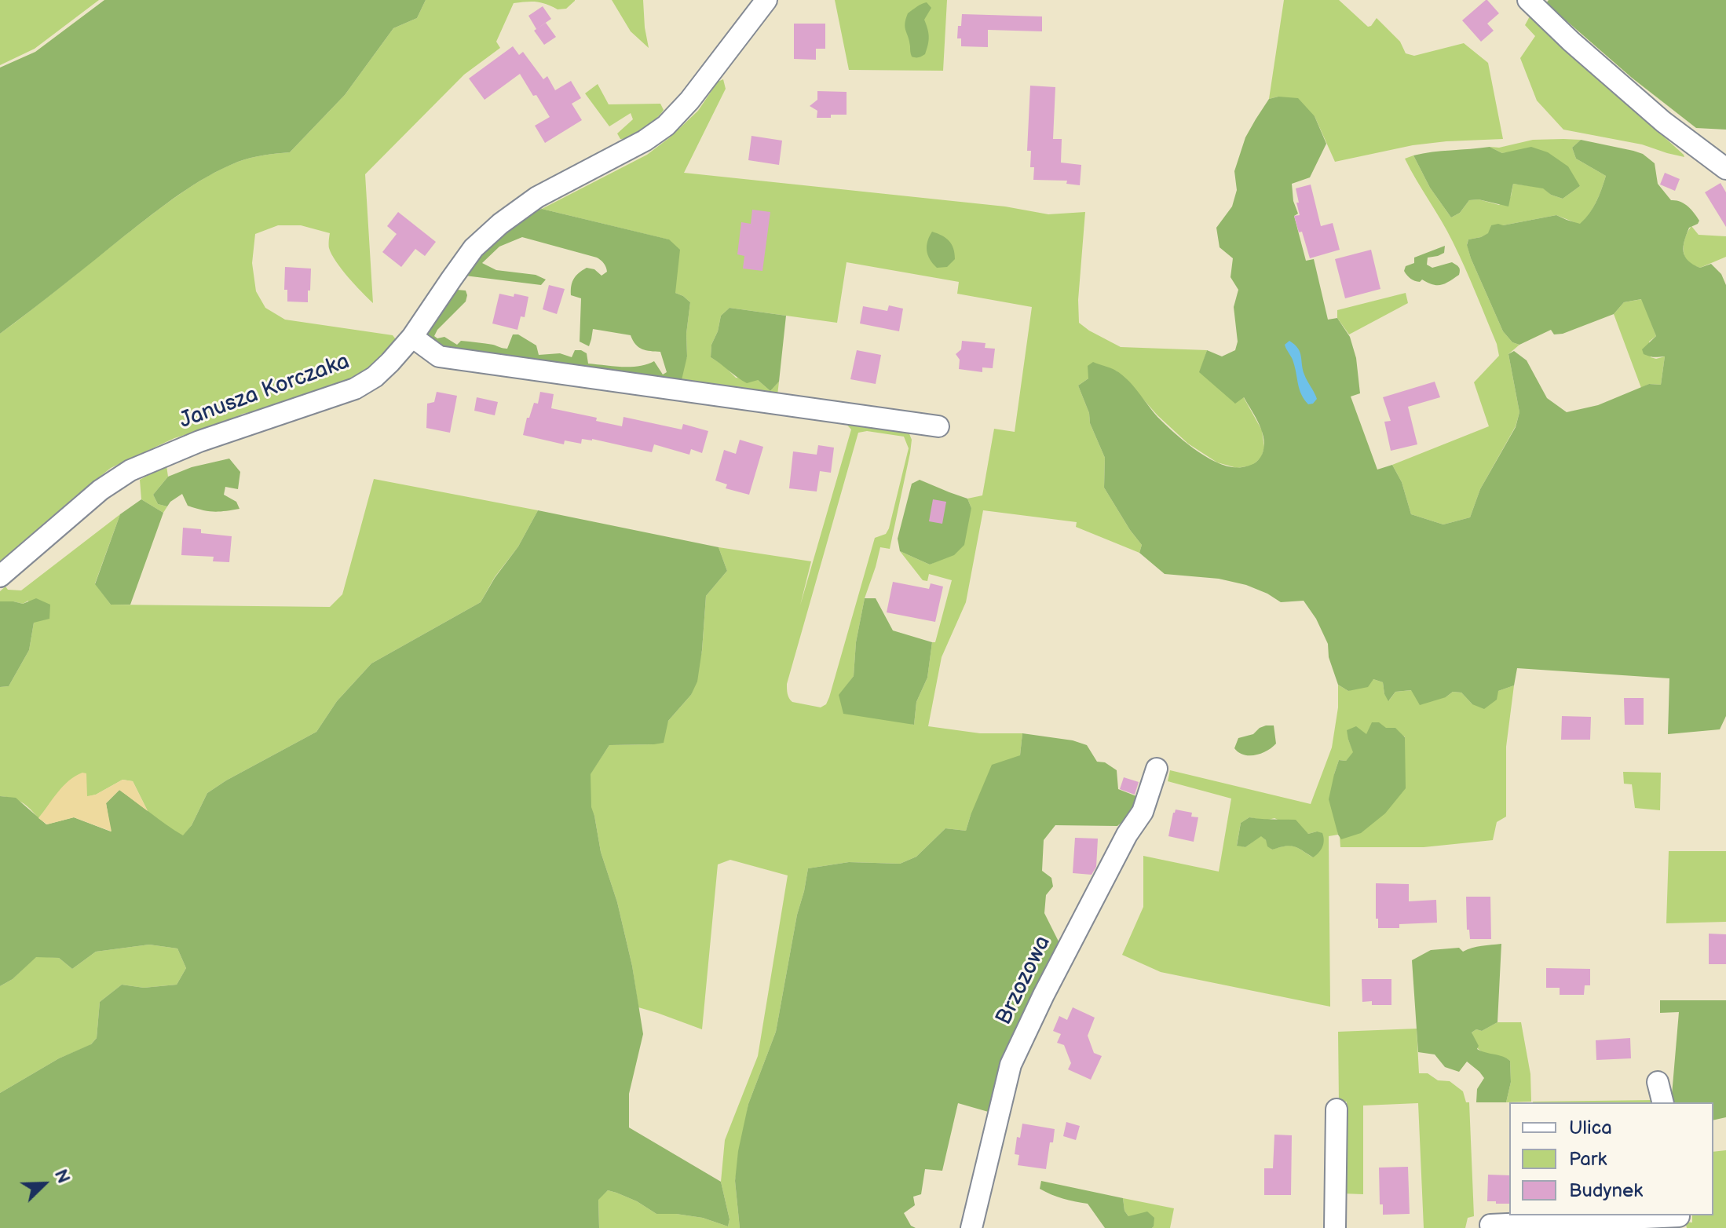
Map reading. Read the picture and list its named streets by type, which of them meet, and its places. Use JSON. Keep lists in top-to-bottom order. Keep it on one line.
{"streets":{"street":["Janusza Korczaka","Brzozowa"]},"legend":["Ulica","Park","Budynek"],"north":"top right"}
